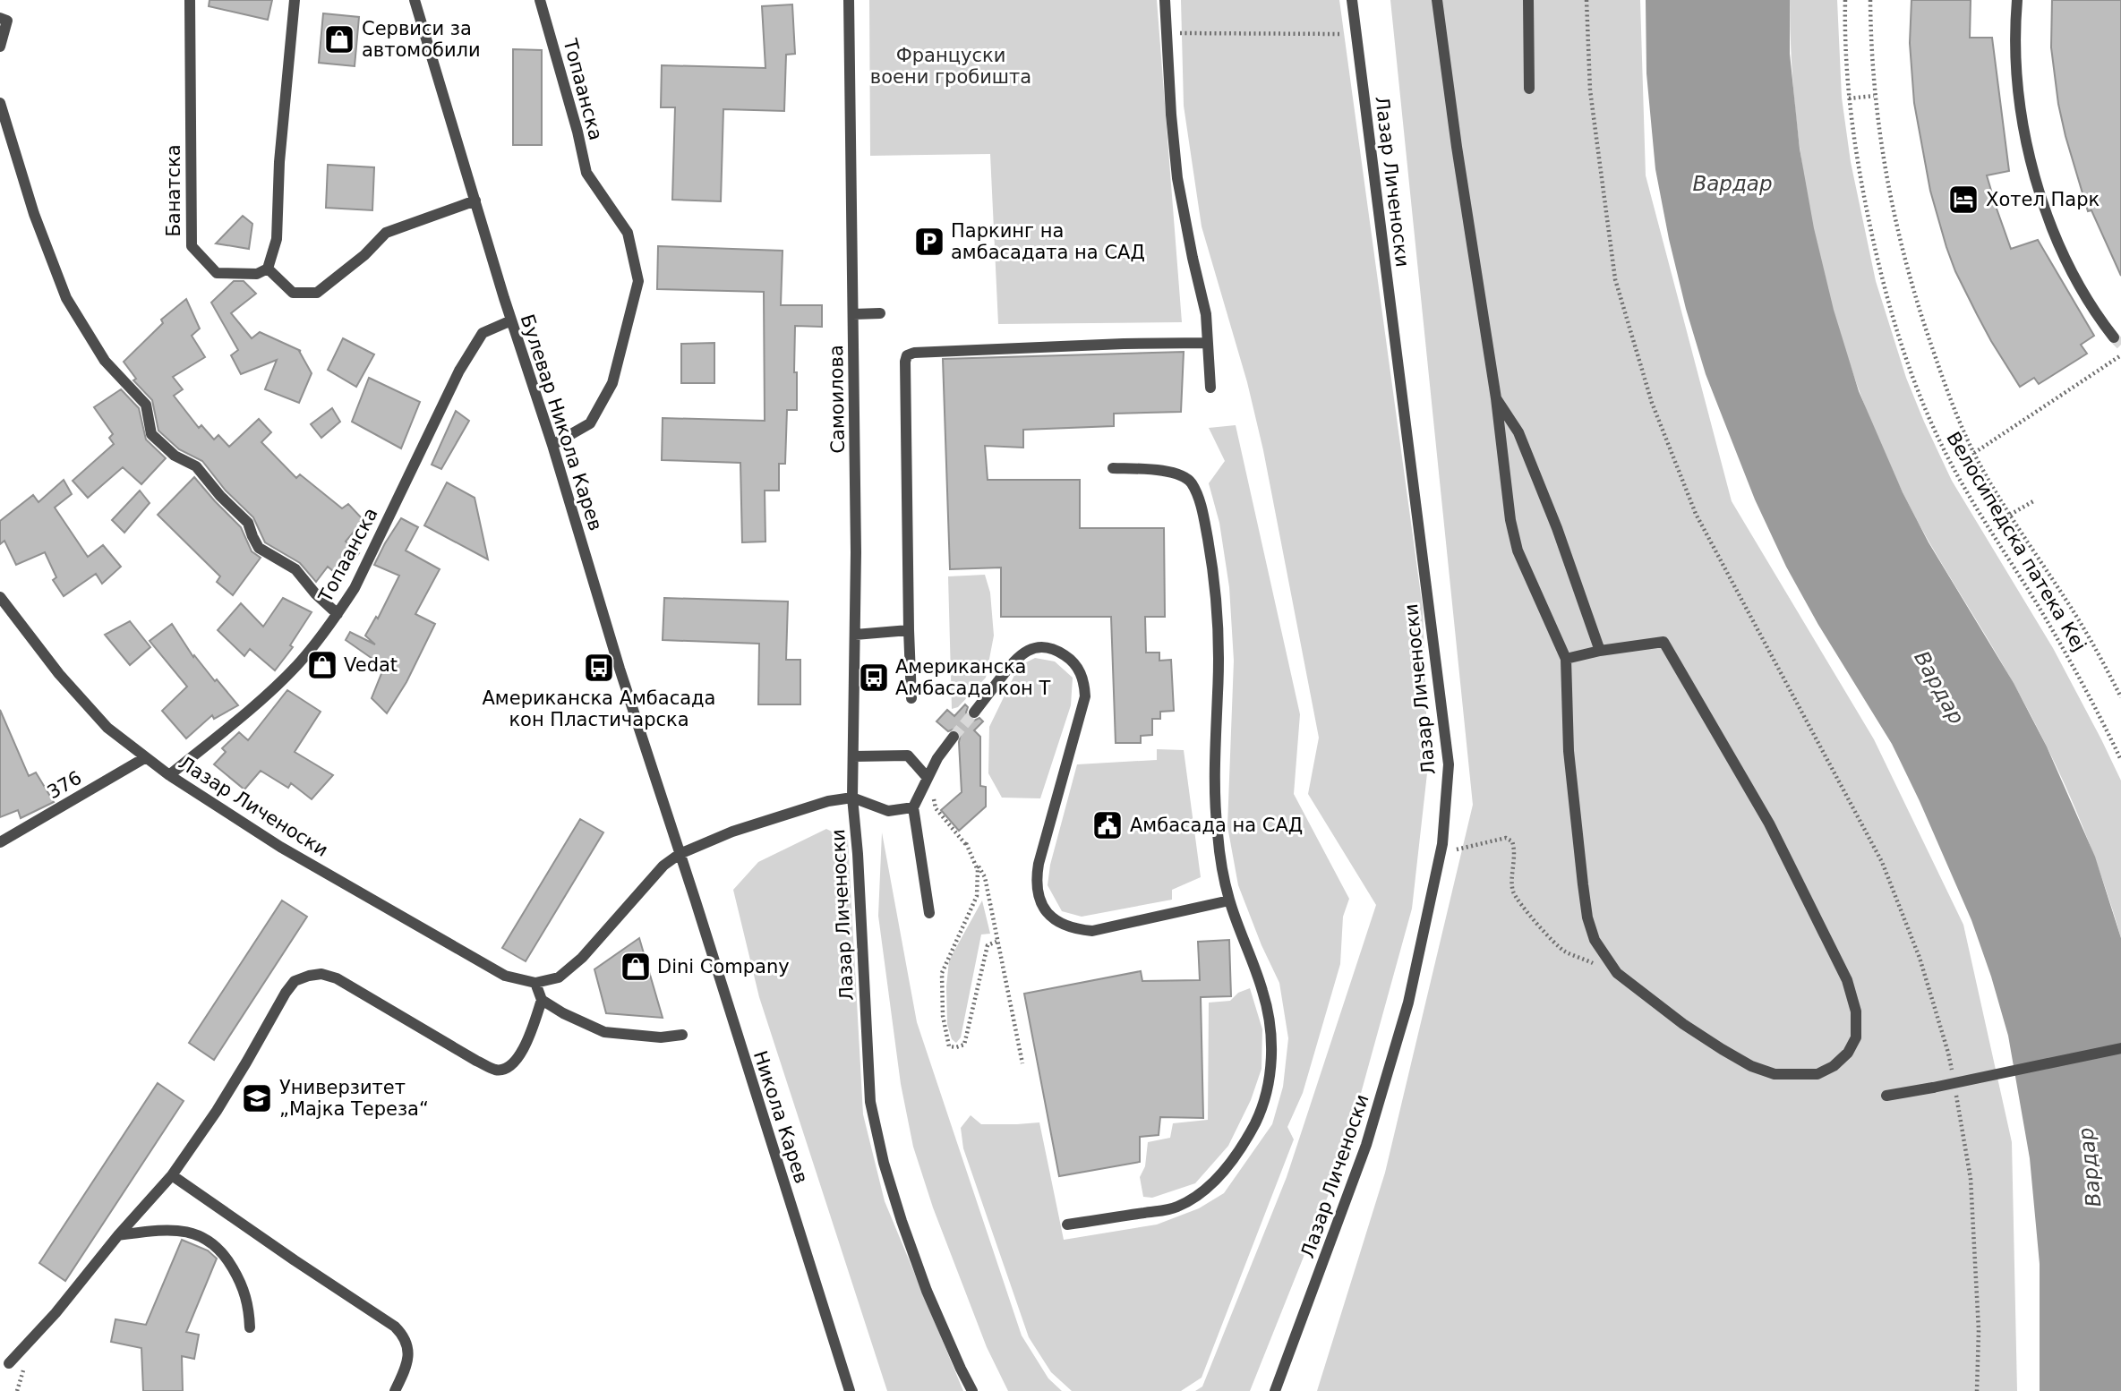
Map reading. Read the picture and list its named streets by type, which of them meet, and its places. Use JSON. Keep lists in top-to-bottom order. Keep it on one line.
{"streets":{"street":["Топаанска","Лазар Личеноски","Банатска","Самоилова","Булевар Никола Карев","376","Никола Карев"],"path":["Велосипедска патека Кеј"]},"crossings":[["Топаанска","Лазар Личеноски"],["Топаанска","Булевар Никола Карев"],["Лазар Личеноски","Самоилова"],["Лазар Личеноски","Булевар Никола Карев"],["Лазар Личеноски","376"],["Лазар Личеноски","Никола Карев"],["Булевар Никола Карев","Никола Карев"]],"water":["Вардар"],"parks":["Француски воени гробишта"],"places":{"shop":["Сервиси за автомобили","Vedat","Dini Company"],"hotel":["Хотел Парк"],"parking":["Паркинг на амбасадата на САД"],"bus stop":["Американска Амбасада кон Пластичарска","Американска Амбасада кон Т"],"public building":["Амбасада на САД"],"school or university":["Универзитет „Мајка Тереза“"]}}
